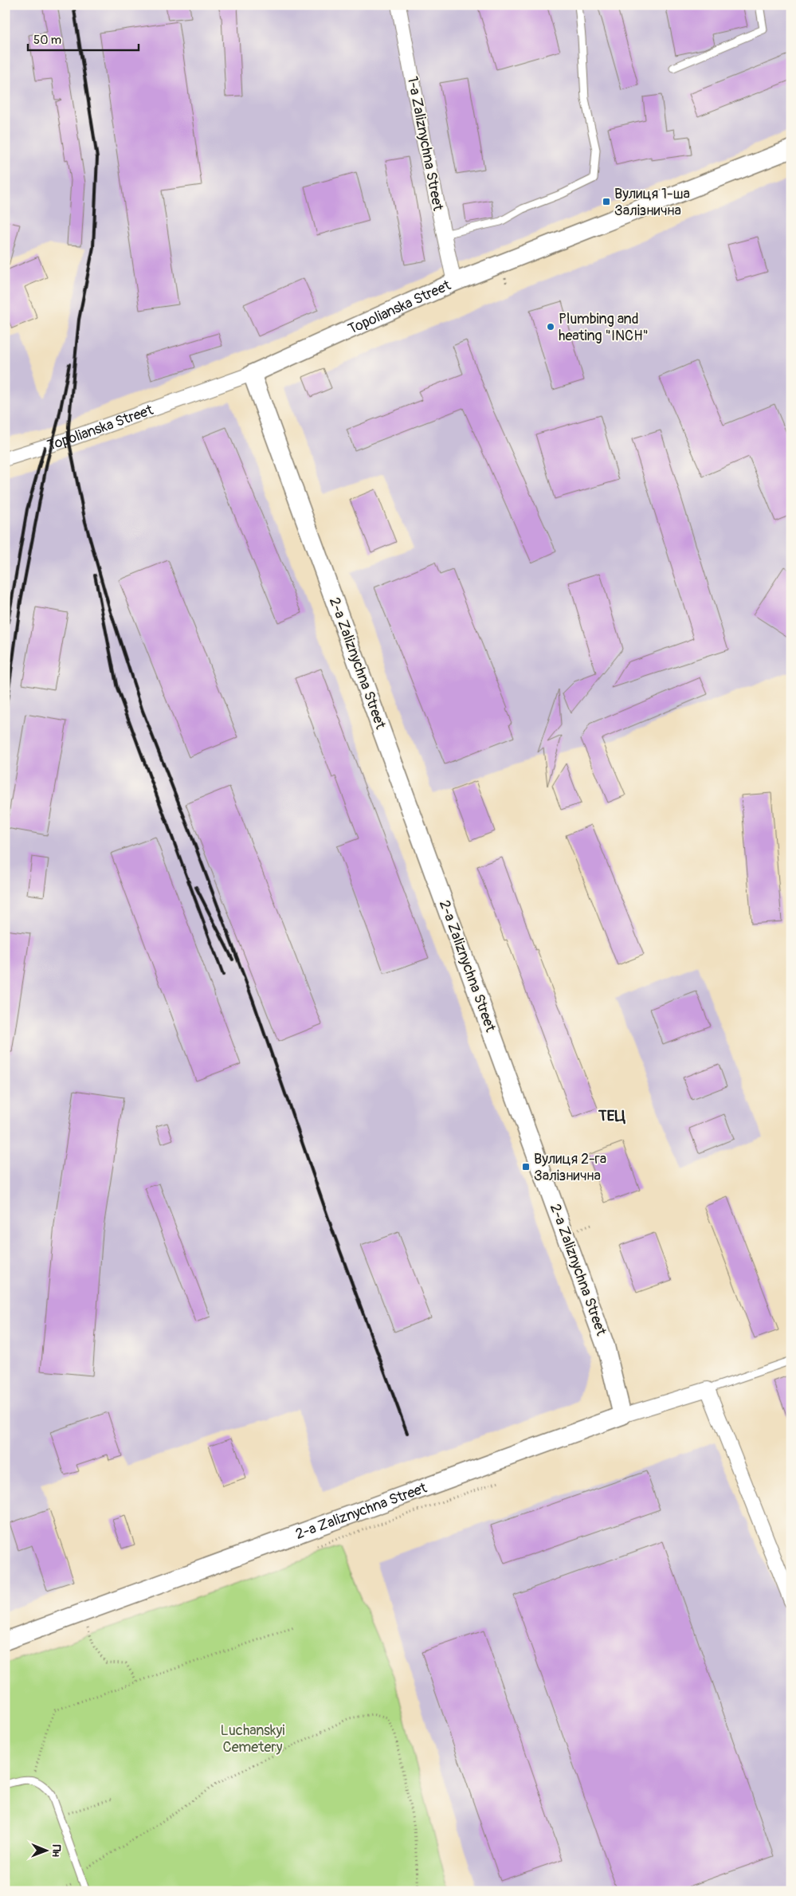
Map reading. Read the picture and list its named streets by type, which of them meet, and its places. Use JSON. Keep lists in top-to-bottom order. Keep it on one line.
{"streets":{"street":["1-a Zaliznychna Street","Topolianska Street","2-a Zaliznychna Street"]},"crossings":[["1-a Zaliznychna Street","Topolianska Street"],["Topolianska Street","2-a Zaliznychna Street"]],"districts":["ТЕЦ"],"parks":["Luchanskyi Cemetery"],"places":{"transit":["Вулиця 1-ша Залізнична","Вулиця 2-га Залізнична"],"other":["Plumbing and heating \"INCH\""]},"scale_bar":"50 m","north":"right"}
